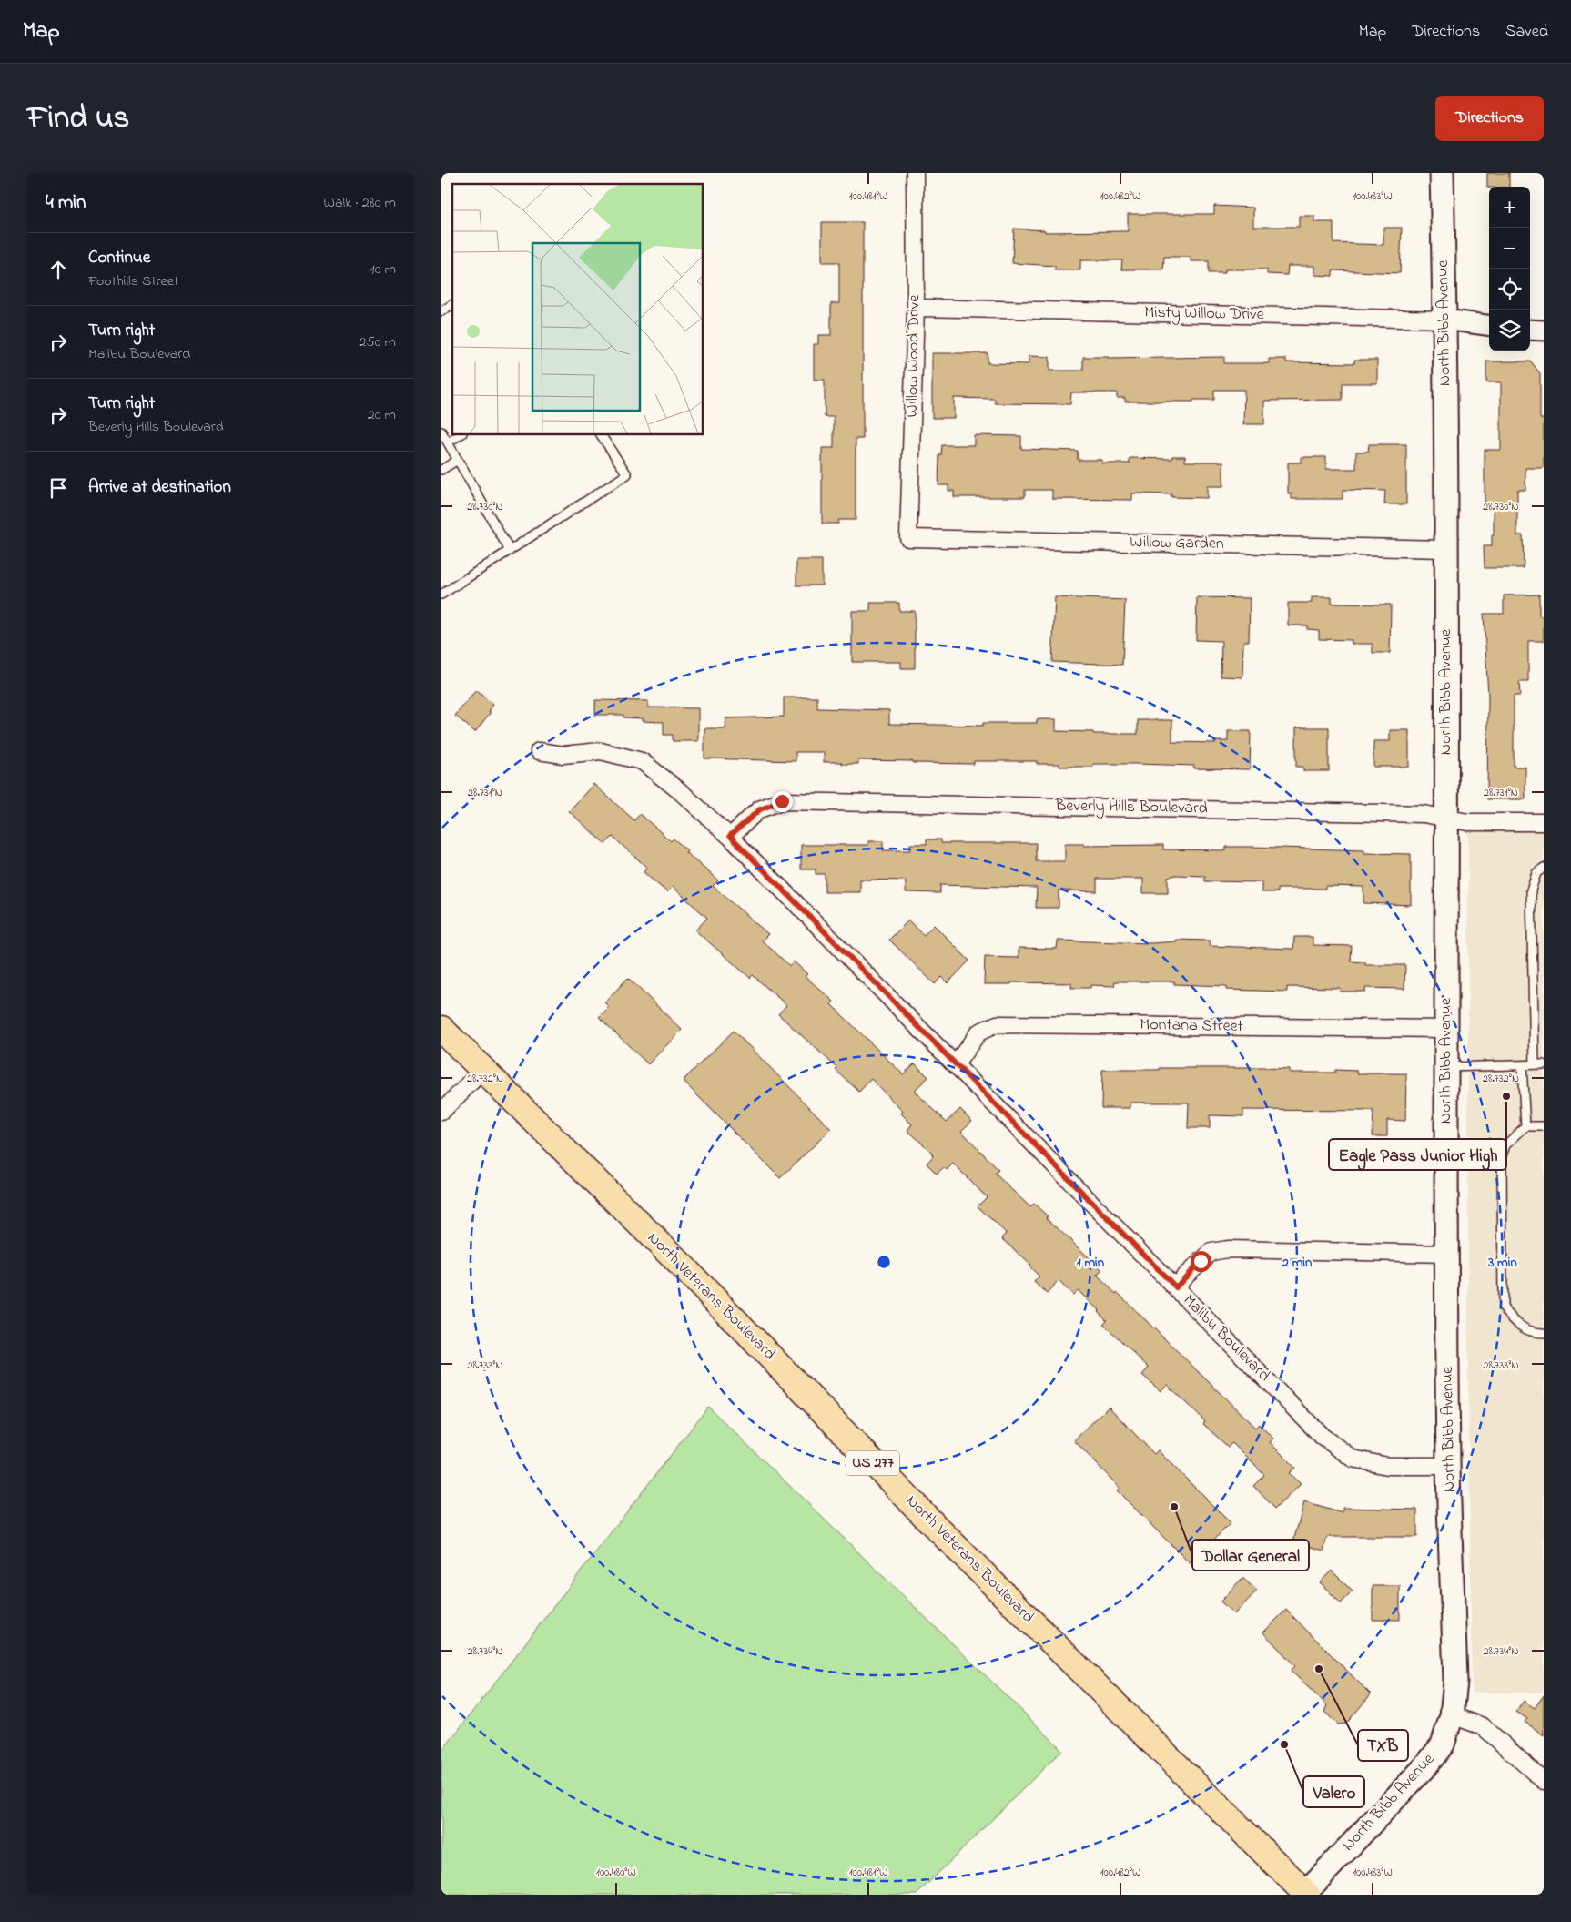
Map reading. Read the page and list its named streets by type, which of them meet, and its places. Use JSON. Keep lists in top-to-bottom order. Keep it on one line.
{"streets":{"highway":["North Veterans Boulevard","US 277"],"main road":["North Bibb Avenue"],"street":["Misty Willow Drive","Willow Wood Drive","Willow Garden","Beverly Hills Boulevard","Montana Street","Malibu Boulevard"]},"crossings":[["Misty Willow Drive","North Bibb Avenue"],["Misty Willow Drive","Willow Wood Drive"],["North Bibb Avenue","Willow Garden"],["North Bibb Avenue","Beverly Hills Boulevard"],["North Bibb Avenue","Montana Street"],["North Bibb Avenue","North Veterans Boulevard"],["North Bibb Avenue","Malibu Boulevard"],["Willow Wood Drive","Willow Garden"],["Beverly Hills Boulevard","Malibu Boulevard"],["Montana Street","Malibu Boulevard"]],"places":["Eagle Pass Junior High","Dollar General","TXB","Valero"],"page":{"header":"Map","nav":["Map","Directions","Saved"],"title":"Find us","buttons":"Directions","heading":["4 min","Walk · 280 m"],"map_buttons":["+","−"],"list":[["Continue","Foothills Street","10 m"],["Turn right","Malibu Boulevard","250 m"],["Turn right","Beverly Hills Boulevard","20 m"],"Arrive at destination"]},"coordinates":["100.481°W","100.482°W","100.483°W","28.730°N","28.731°N","28.732°N","28.733°N","28.734°N","100.480°W"],"rings":["1 min","2 min","3 min"]}
